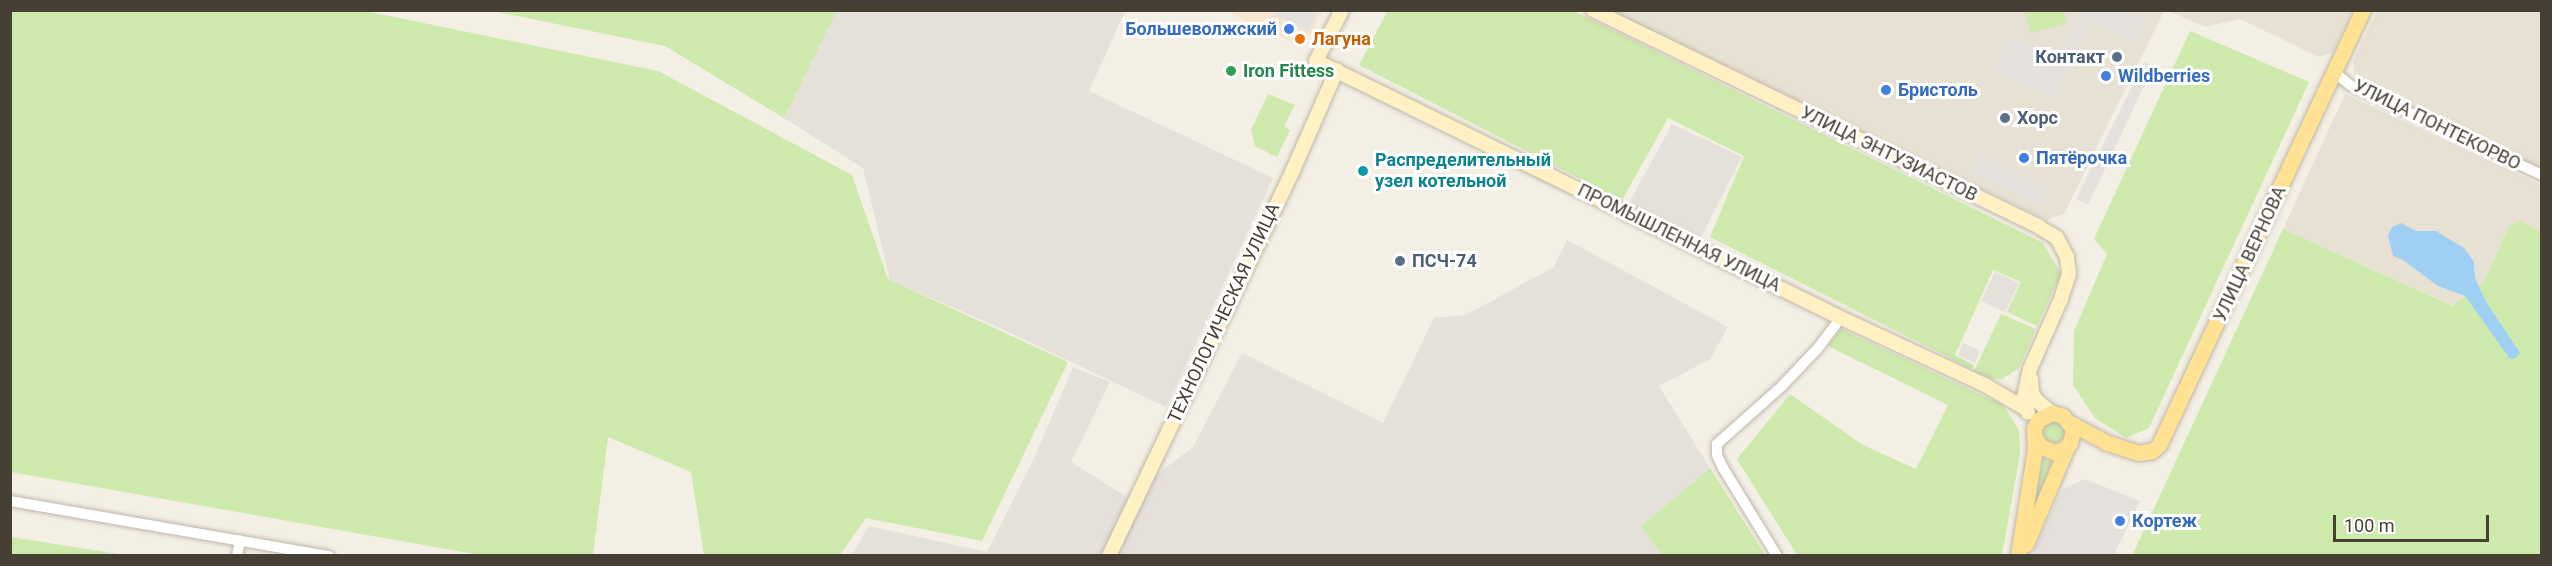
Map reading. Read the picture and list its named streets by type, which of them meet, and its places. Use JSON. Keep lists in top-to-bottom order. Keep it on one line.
{"streets":{"main road":["УЛИЦА ВЕРНОВА"],"street":["УЛИЦА ПОНТЕКОРВО","УЛИЦА ЭНТУЗИАСТОВ","ПРОМЫШЛЕННАЯ УЛИЦА","ТЕХНОЛОГИЧЕСКАЯ УЛИЦА"]},"crossings":[["УЛИЦА ПОНТЕКОРВО","УЛИЦА ВЕРНОВА"],["УЛИЦА ЭНТУЗИАСТОВ","ПРОМЫШЛЕННАЯ УЛИЦА"],["УЛИЦА ЭНТУЗИАСТОВ","УЛИЦА ВЕРНОВА"],["ПРОМЫШЛЕННАЯ УЛИЦА","ТЕХНОЛОГИЧЕСКАЯ УЛИЦА"]],"places":["Большеволжский","Лагуна","Контакт","Iron Fittess","Wildberries","Бристоль","Хорс","Пятёрочка","Распределительный узел котельной","ПСЧ-74","Кортеж"],"scale_bar":"100 m"}
